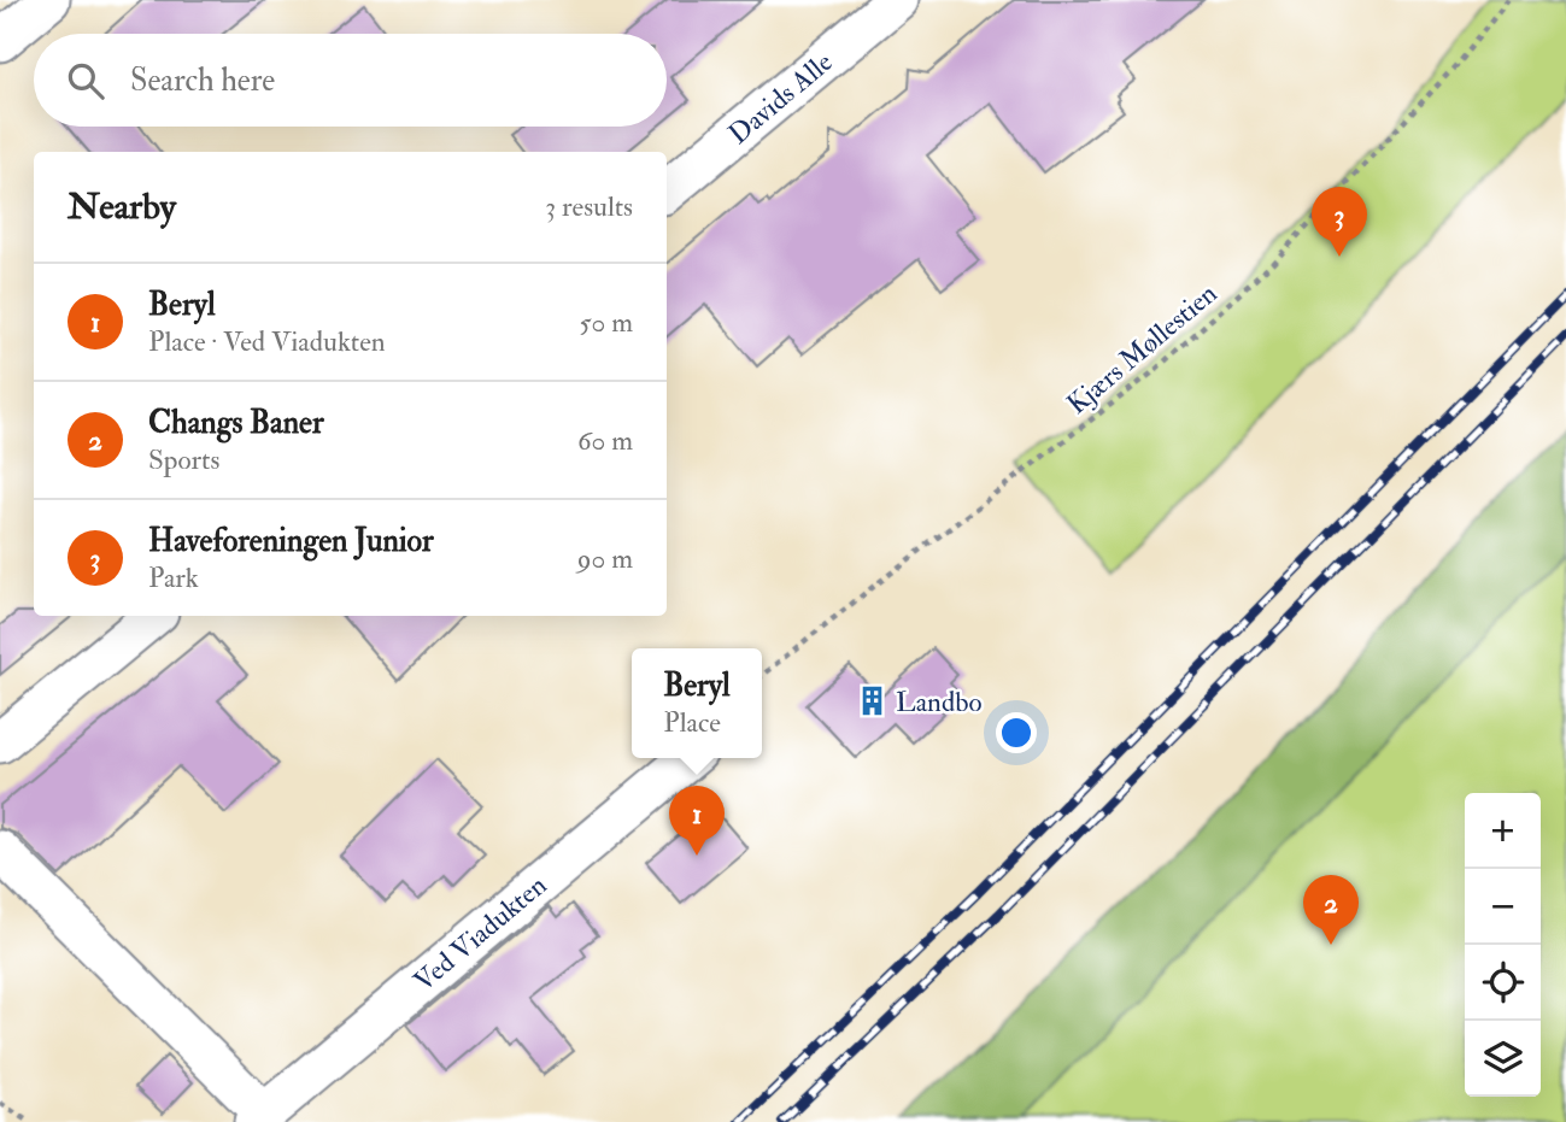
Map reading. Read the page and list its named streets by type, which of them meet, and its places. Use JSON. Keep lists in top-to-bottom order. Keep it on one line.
{"streets":{"street":["Davids Alle","Ved Viadukten"],"path":["Kjærs Møllestien"]},"places":{"building":["Landbo"]},"page":{"search":"Search here","heading":["Nearby","3 results"],"pins":["3","1","2"],"list":[{"mark":"1","name":"Beryl","note":"Place · Ved Viadukten","value":"50 m"},{"mark":"2","name":"Changs Baner","note":"Sports","value":"60 m"},{"mark":"3","name":"Haveforeningen Junior","note":"Park","value":"90 m"}],"popup":["Beryl","Place"],"map_buttons":["+","−"]}}
